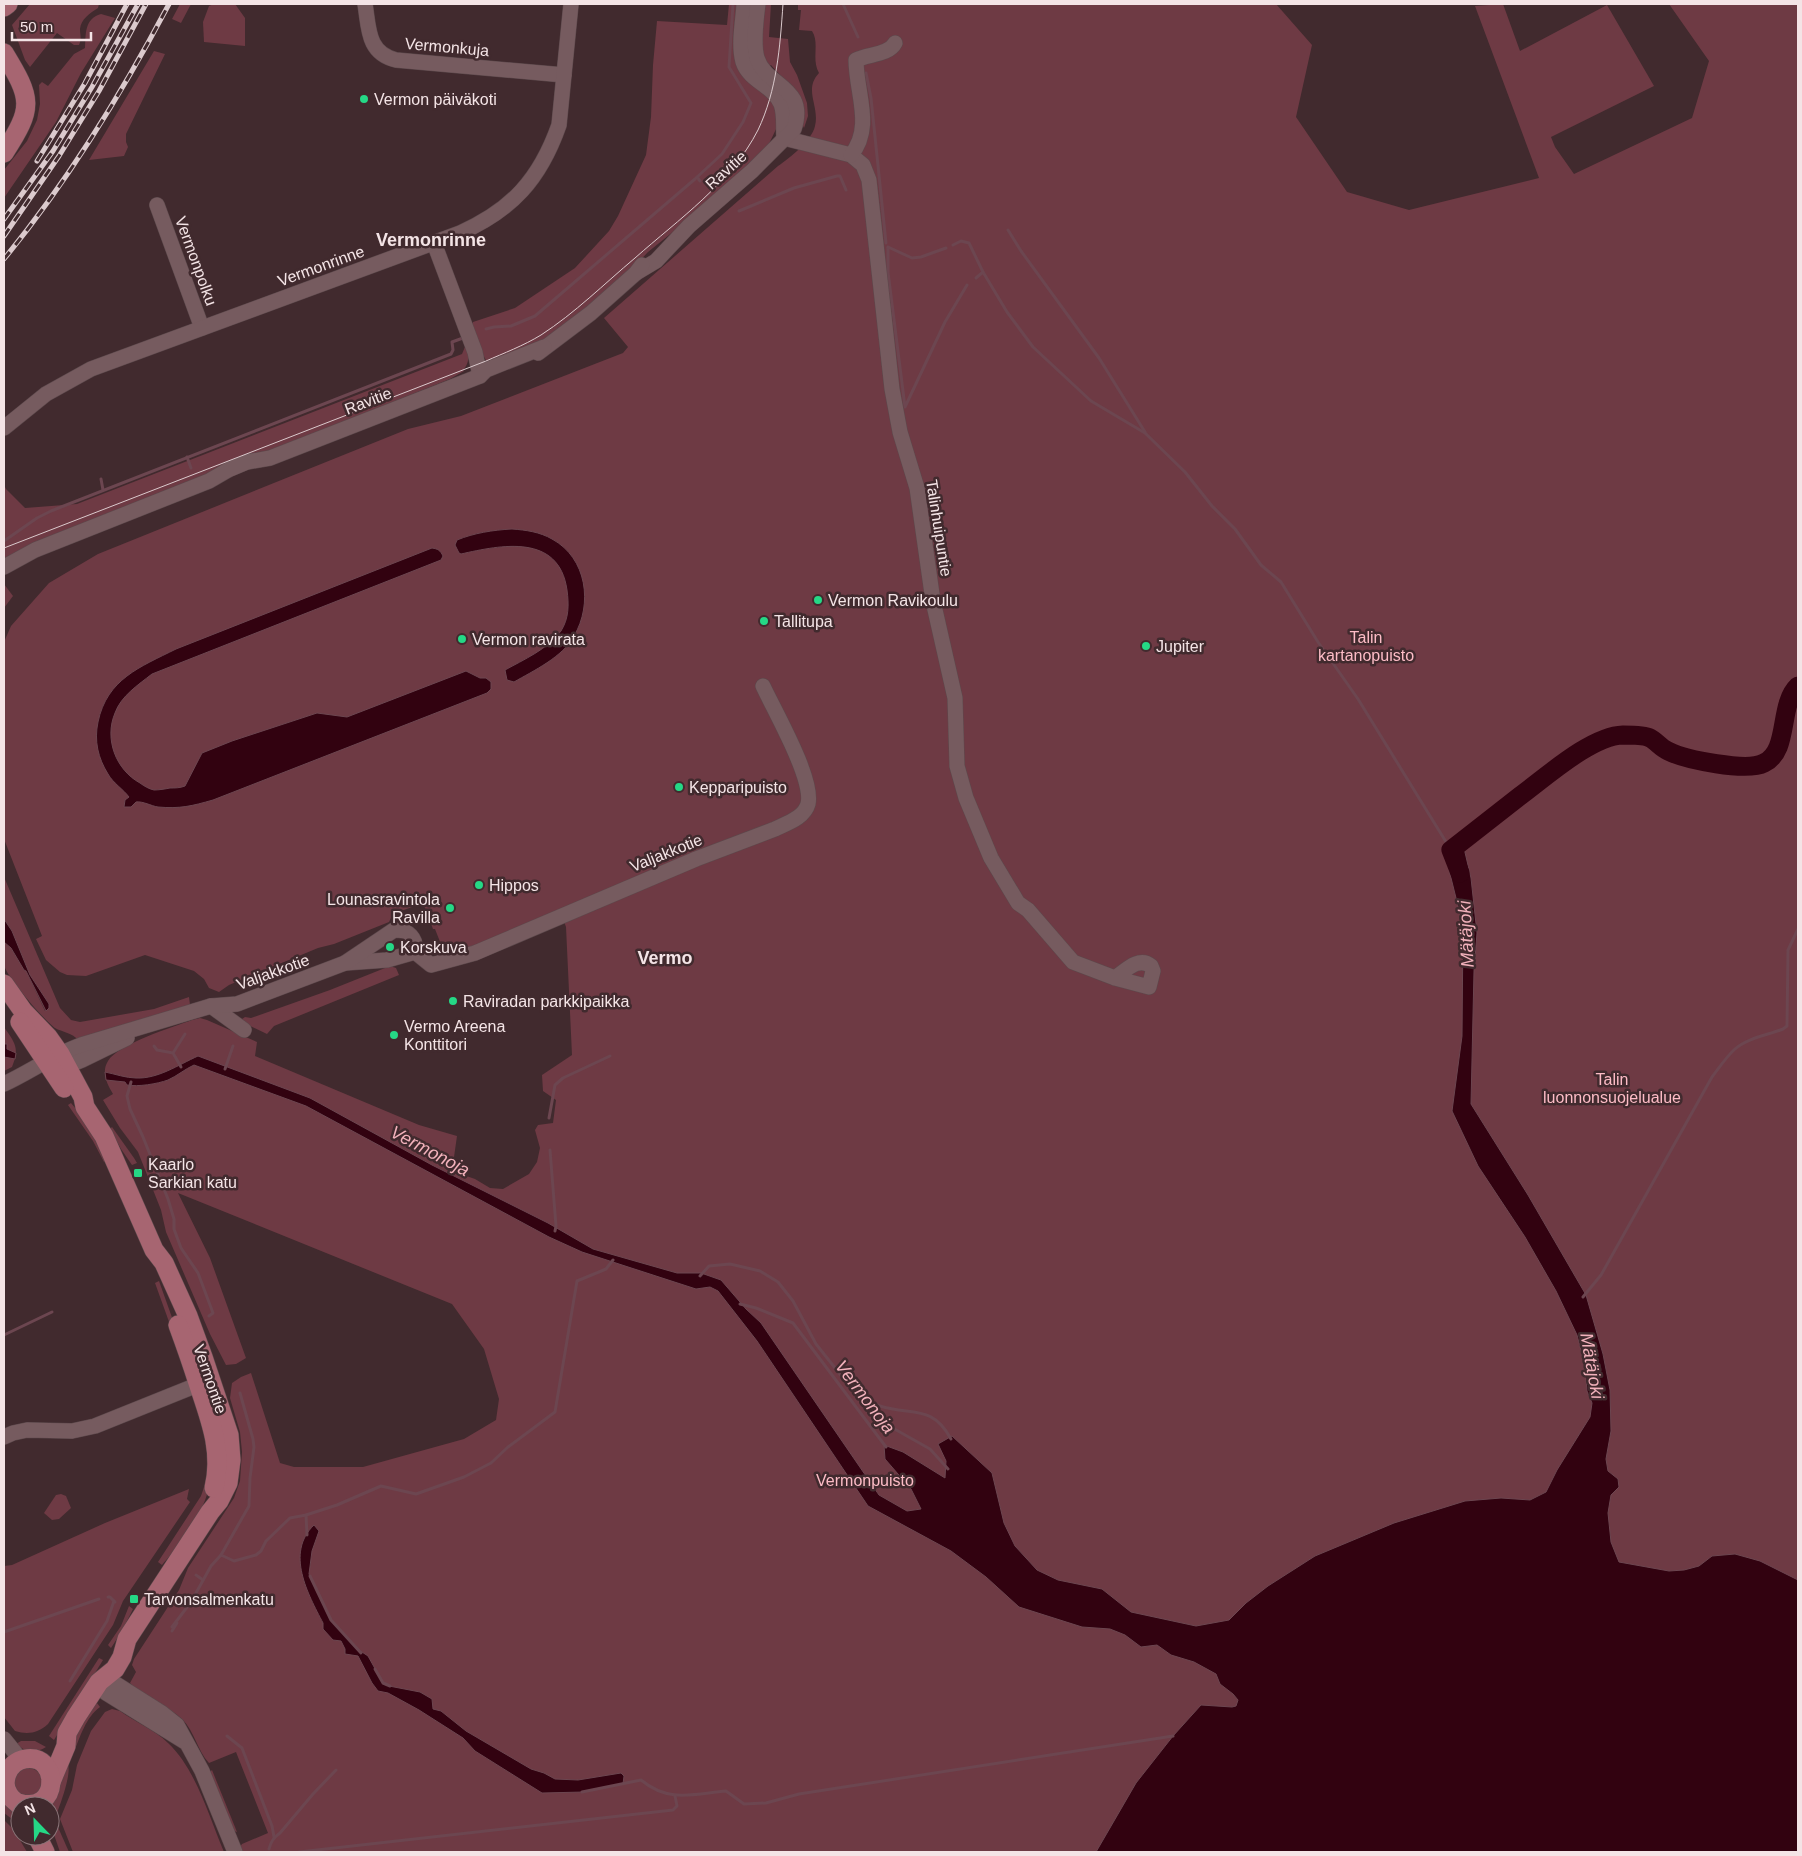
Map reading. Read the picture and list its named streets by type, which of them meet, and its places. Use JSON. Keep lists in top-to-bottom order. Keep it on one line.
{"streets":{"main road":["Vermontie"],"street":["Vermonkuja","Ravitie","Vermonpolku","Vermonrinne","Talinhuipuntie","Valjakkotie"]},"crossings":[["Vermonkuja","Vermonrinne"],["Vermonpolku","Vermonrinne"],["Valjakkotie","Vermontie"]],"districts":["Vermonrinne","Vermo"],"water":["Mätäjoki","Vermonoja"],"parks":["Talin kartanopuisto","Talin luonnonsuojelualue","Vermonpuisto"],"places":{"other":["Vermon päiväkoti","Vermon Ravikoulu","Tallitupa","Vermon ravirata","Jupiter","Kepparipuisto","Hippos","Lounasravintola Ravilla","Korskuva","Raviradan parkkipaikka","Vermo Areena Konttitori"],"transit":["Kaarlo Sarkian katu","Tarvonsalmenkatu"]},"scale_bar":"50 m","north":"top left"}
